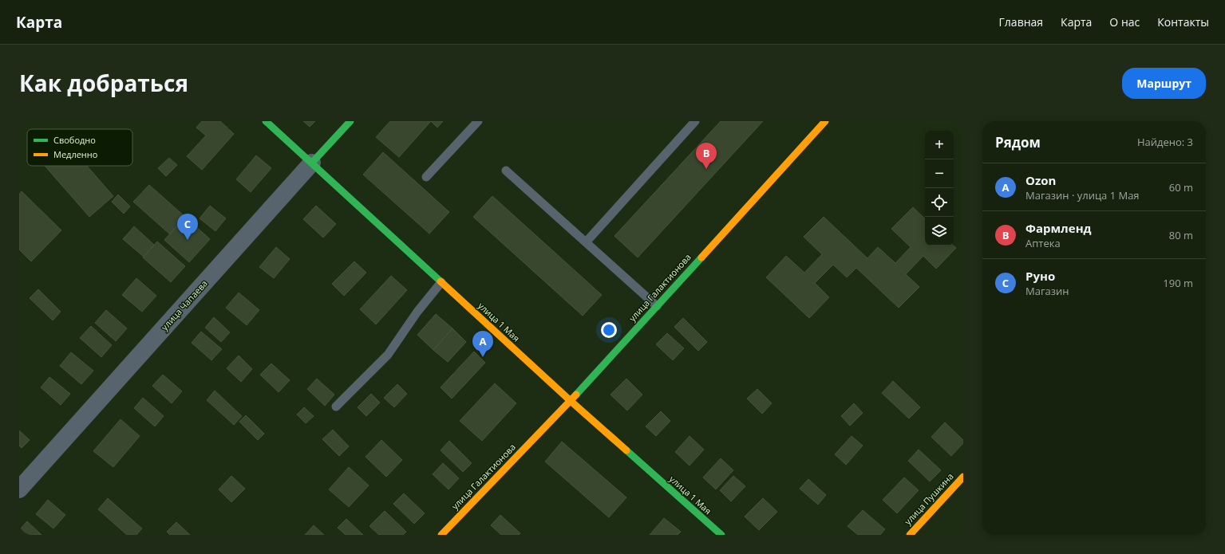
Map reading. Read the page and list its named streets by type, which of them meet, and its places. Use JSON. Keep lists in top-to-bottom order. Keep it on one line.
{"streets":{"main road":["улица Галактионова","улица Чапаева","улица 1 Мая","улица Пушкина"]},"crossings":[["улица Галактионова","улица 1 Мая"],["улица Чапаева","улица 1 Мая"]],"legend":["Свободно","Медленно"],"page":{"header":"Карта","nav":["Главная","Карта","О нас","Контакты"],"title":"Как добраться","buttons":"Маршрут","heading":["Рядом","Найдено: 3"],"map_buttons":["+","−"],"pins":["B","C","A"],"list":[{"mark":"A","name":"Ozon","note":"Магазин · улица 1 Мая","value":"60 m"},{"mark":"B","name":"Фармленд","note":"Аптека","value":"80 m"},{"mark":"C","name":"Руно","note":"Магазин","value":"190 m"}]}}
